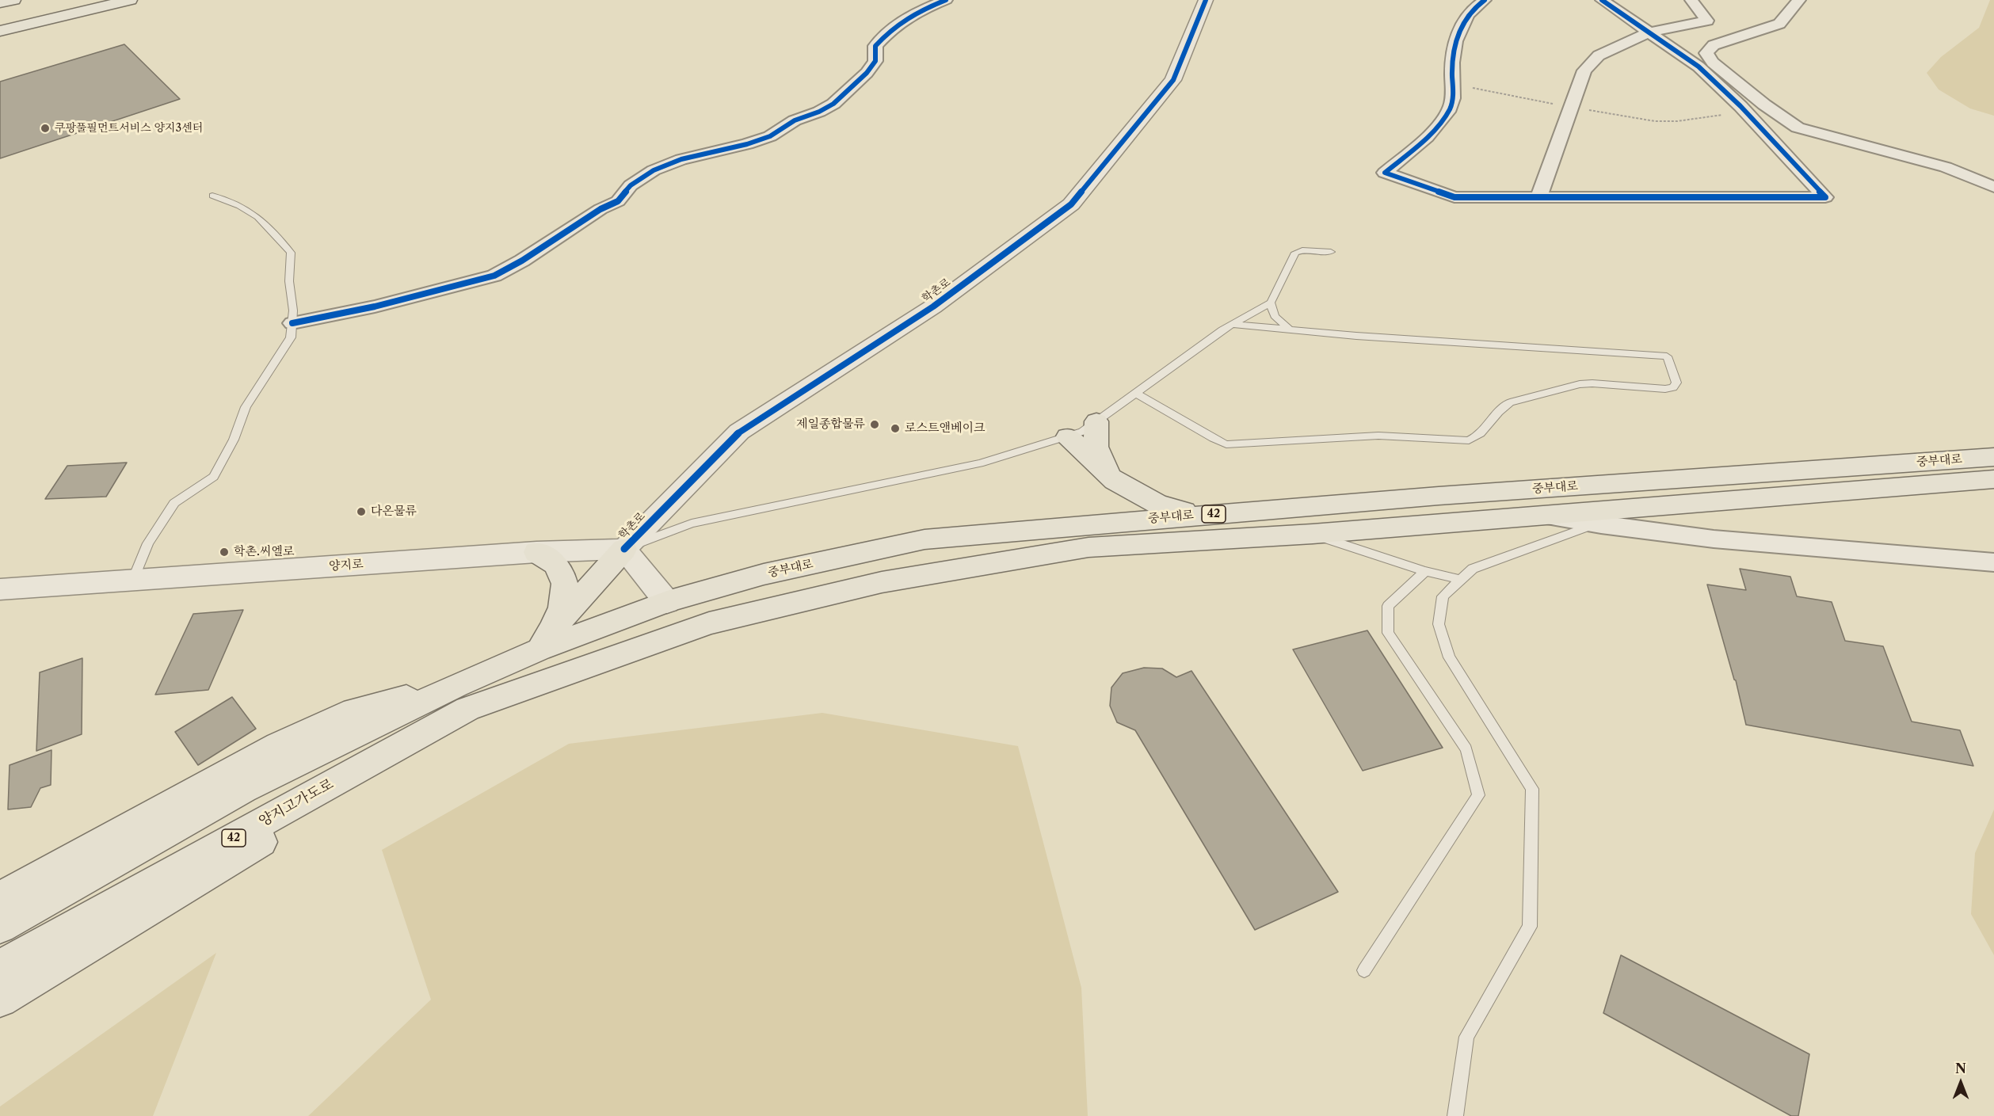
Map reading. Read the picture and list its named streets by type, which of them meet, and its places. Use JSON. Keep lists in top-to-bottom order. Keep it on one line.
{"streets":{"main road":["중부대로","42","양지고가도로"],"street":["학촌로","양지로"]},"crossings":[["학촌로","양지로"],["중부대로","42"],["중부대로","양지고가도로"],["42","양지고가도로"]],"places":["쿠팡풀필먼트서비스 양지3센터","제일종합물류","로스트앤베이크","다온물류","학촌.씨엘로"],"north":"top"}
